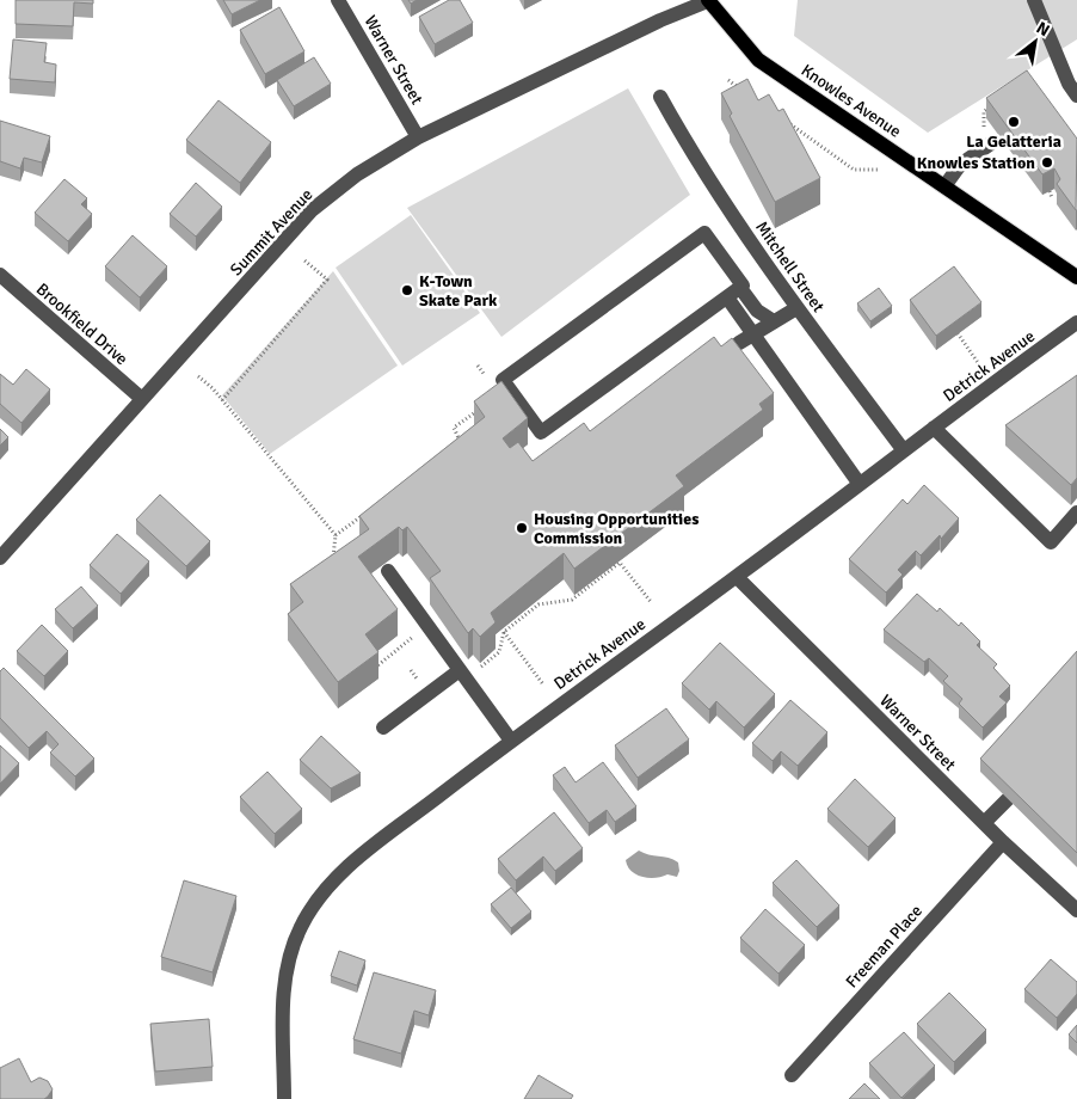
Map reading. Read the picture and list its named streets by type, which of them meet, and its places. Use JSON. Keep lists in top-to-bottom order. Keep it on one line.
{"streets":{"main road":["Knowles Avenue"],"street":["Warner Street","Summit Avenue","Mitchell Street","Brookfield Drive","Detrick Avenue","Freeman Place"]},"crossings":[["Warner Street","Summit Avenue"],["Warner Street","Detrick Avenue"],["Warner Street","Freeman Place"],["Knowles Avenue","Summit Avenue"],["Summit Avenue","Brookfield Drive"],["Mitchell Street","Detrick Avenue"]],"places":["La Gelatteria","Knowles Station","K-Town Skate Park","Housing Opportunities Commission"],"north":"top right"}
